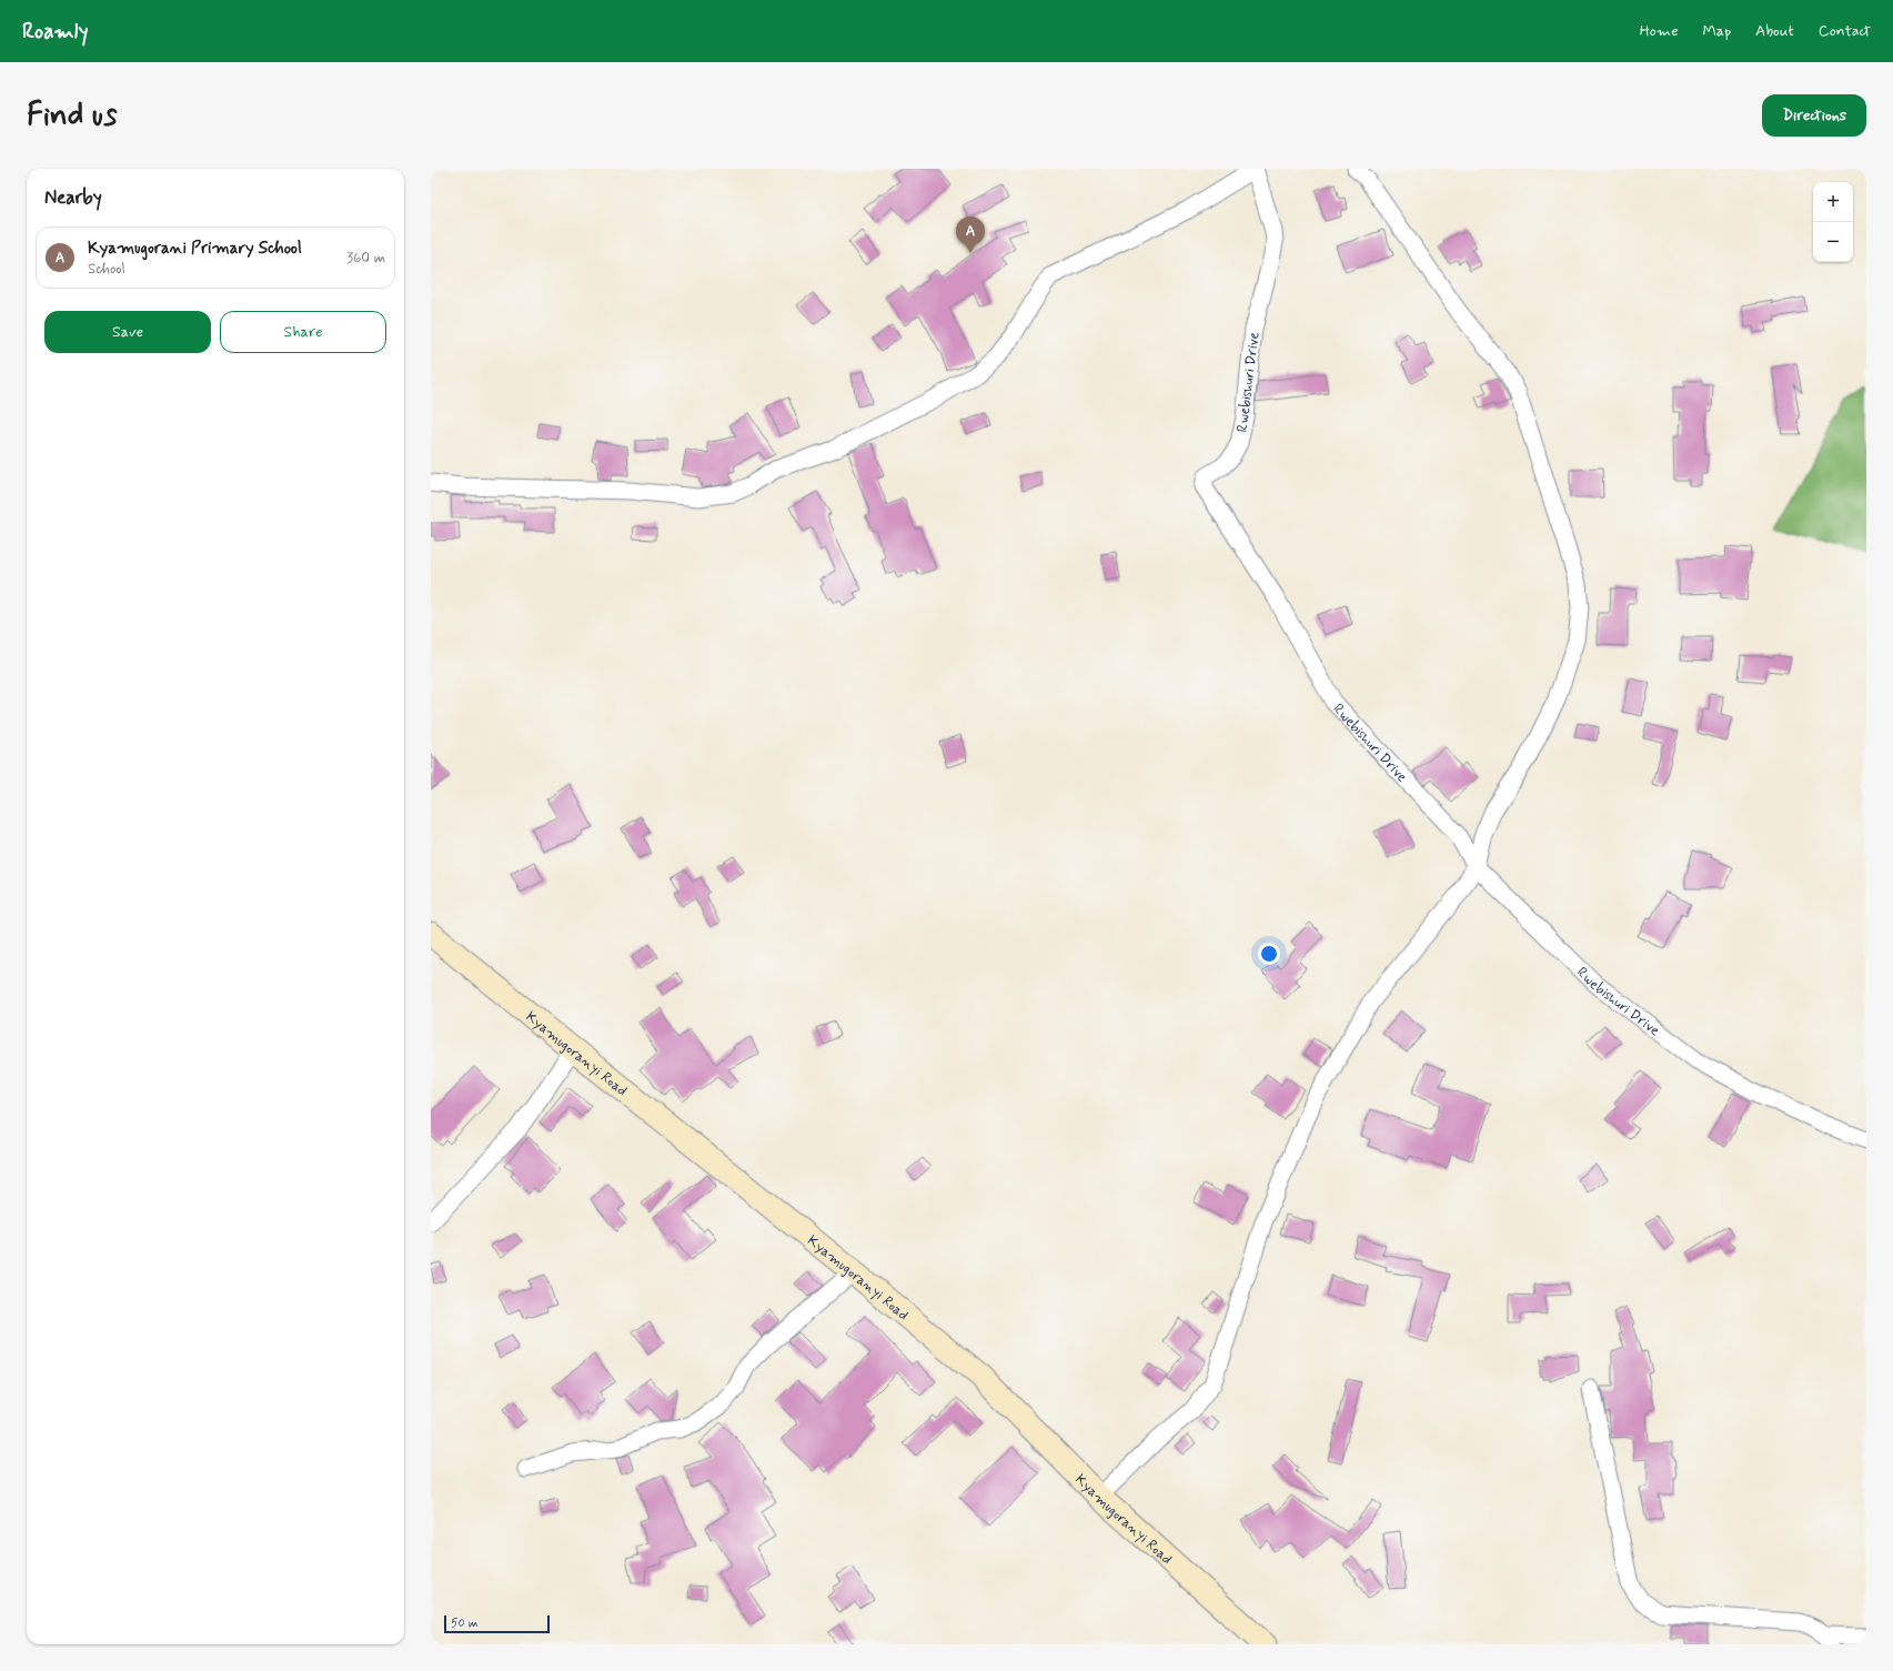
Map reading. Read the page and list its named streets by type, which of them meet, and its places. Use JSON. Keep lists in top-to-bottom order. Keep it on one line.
{"streets":{"street":["Rwebishuri Drive","Kyamugoranyi Road"]},"scale_bar":"50 m","page":{"header":"Roamly","nav":["Home","Map","About","Contact"],"buttons":["Directions",["Save","Share"]],"title":"Find us","heading":"Nearby","map_buttons":["+","−"],"pins":"A","list":[{"mark":"A","name":"Kyamugorani Primary School","note":"School","value":"360 m"}],"scale":"50 m"}}
